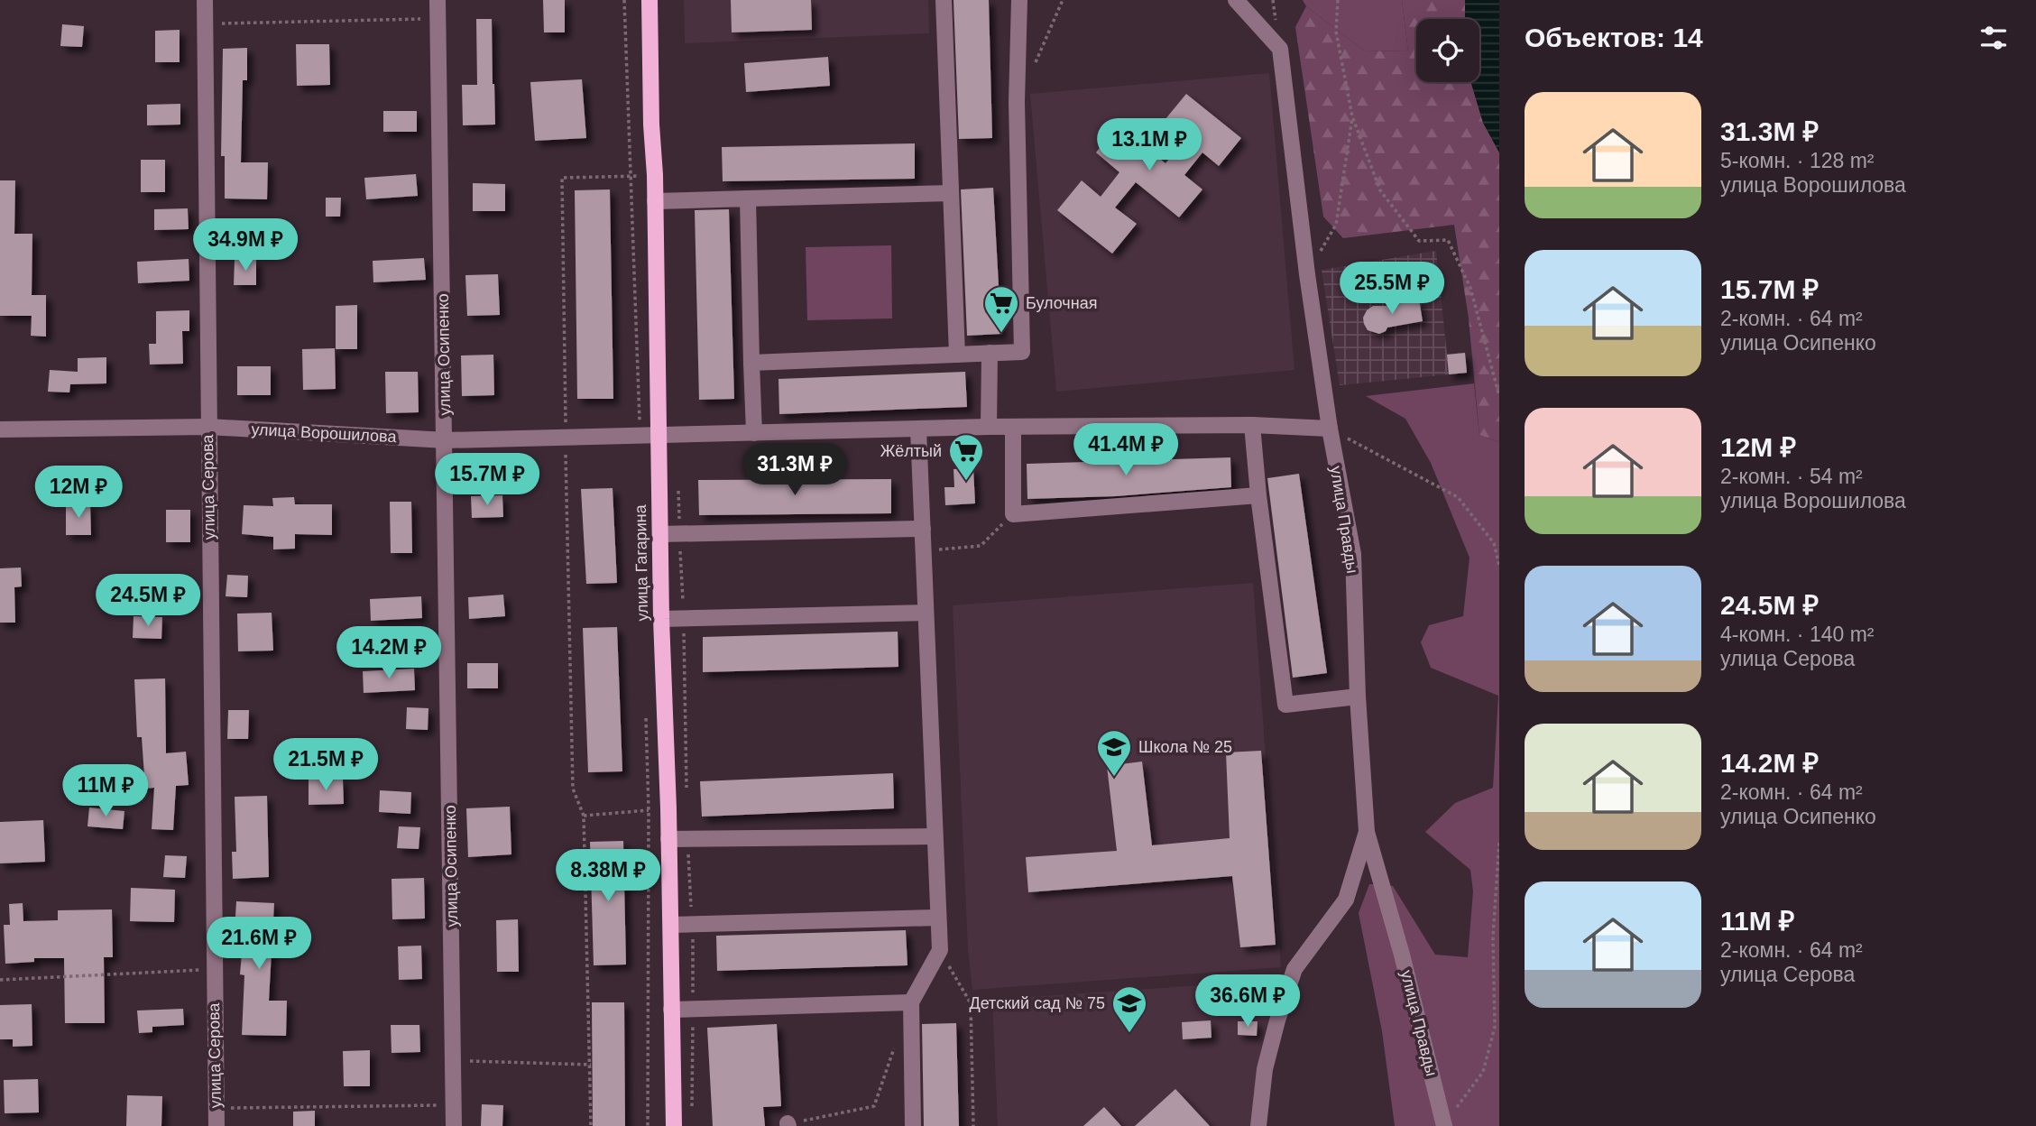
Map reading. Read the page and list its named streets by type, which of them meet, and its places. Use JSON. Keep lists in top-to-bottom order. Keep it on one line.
{"streets":{"main road":["улица Гагарина"],"street":["улица Осипенко","улица Ворошилова","улица Серова","улица Правды"]},"crossings":[["улица Осипенко","улица Ворошилова"],["улица Ворошилова","улица Серова"],["улица Ворошилова","улица Правды"],["улица Ворошилова","улица Гагарина"]],"places":{"supermarket":["Булочная","Жёлтый"],"school or university":["Школа № 25","Детский сад № 75"]},"page":{"heading":"Объектов: 14","list":[{"name":"31.3M ₽","note":"5-комн. · 128 m² · улица Ворошилова"},{"name":"15.7M ₽","note":"2-комн. · 64 m² · улица Осипенко"},{"name":"12M ₽","note":"2-комн. · 54 m² · улица Ворошилова"},{"name":"24.5M ₽","note":"4-комн. · 140 m² · улица Серова"},{"name":"14.2M ₽","note":"2-комн. · 64 m² · улица Осипенко"},{"name":"11M ₽","note":"2-комн. · 64 m² · улица Серова"}],"price":["13.1M ₽","34.9M ₽","25.5M ₽","41.4M ₽","31.3M ₽","15.7M ₽","12M ₽","24.5M ₽","14.2M ₽","21.5M ₽","11M ₽","8.38M ₽","21.6M ₽","36.6M ₽"]}}
